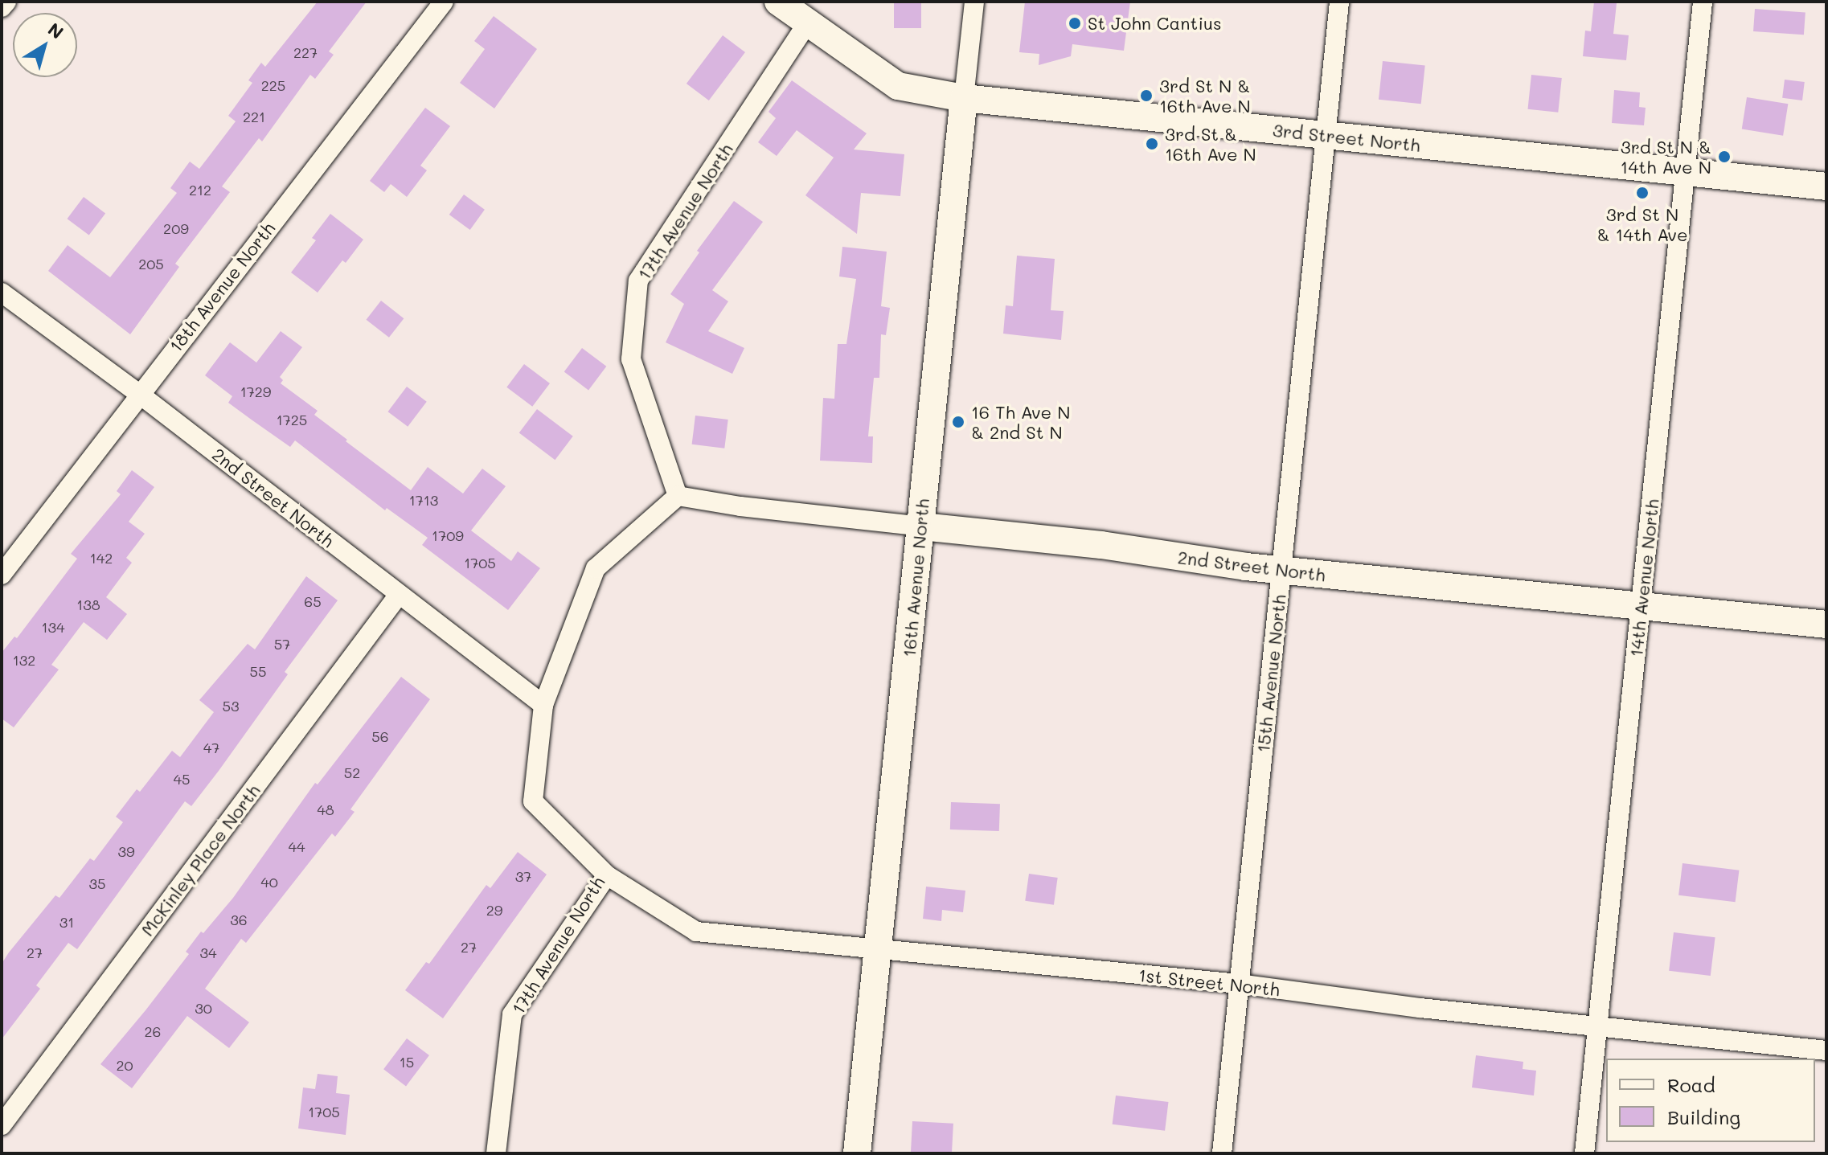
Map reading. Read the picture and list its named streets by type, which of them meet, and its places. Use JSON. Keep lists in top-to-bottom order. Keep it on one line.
{"streets":{"street":["3rd Street North","17th Avenue North","18th Avenue North","2nd Street North","16th Avenue North","14th Avenue North","15th Avenue North","McKinley Place North","1st Street North"]},"crossings":[["3rd Street North","17th Avenue North"],["3rd Street North","16th Avenue North"],["3rd Street North","14th Avenue North"],["3rd Street North","15th Avenue North"],["17th Avenue North","2nd Street North"],["17th Avenue North","1st Street North"],["18th Avenue North","2nd Street North"],["2nd Street North","16th Avenue North"],["2nd Street North","14th Avenue North"],["2nd Street North","15th Avenue North"],["2nd Street North","McKinley Place North"],["16th Avenue North","1st Street North"],["14th Avenue North","1st Street North"],["15th Avenue North","1st Street North"]],"places":["St John Cantius","3rd St N & 16th Ave N","3rd St & 16th Ave N","3rd St N & 14th Ave N","3rd St N & 14th Ave","16 Th Ave N & 2nd St N"],"house_numbers":["227","225","221","212","209","205","1729","1725","1713","1709","142","1705","65","138","134","57","132","55","53","56","47","52","45","48","44","39","37","40","35","29","36","31","27","27","34","30","26","15","20","1705"],"legend":["Road","Building"],"north":"top right"}
